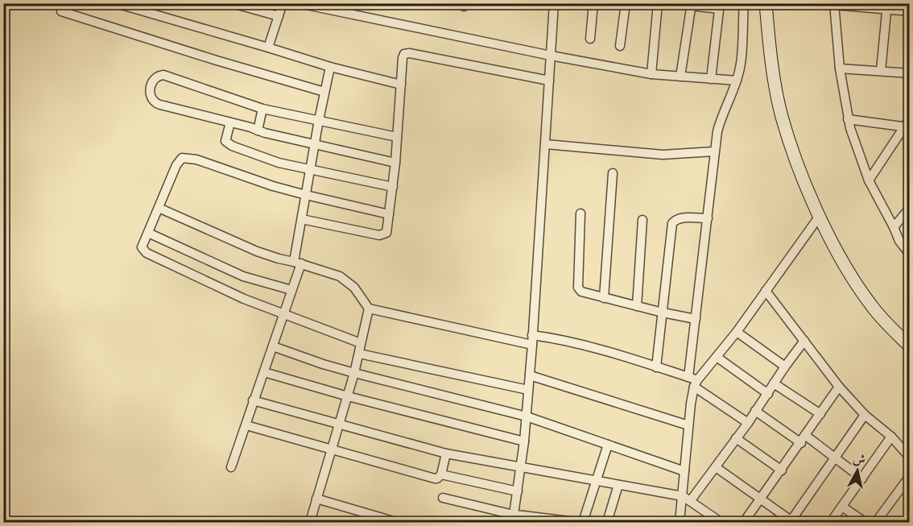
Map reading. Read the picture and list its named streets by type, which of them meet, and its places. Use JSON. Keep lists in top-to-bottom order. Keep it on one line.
{"north":"top"}
